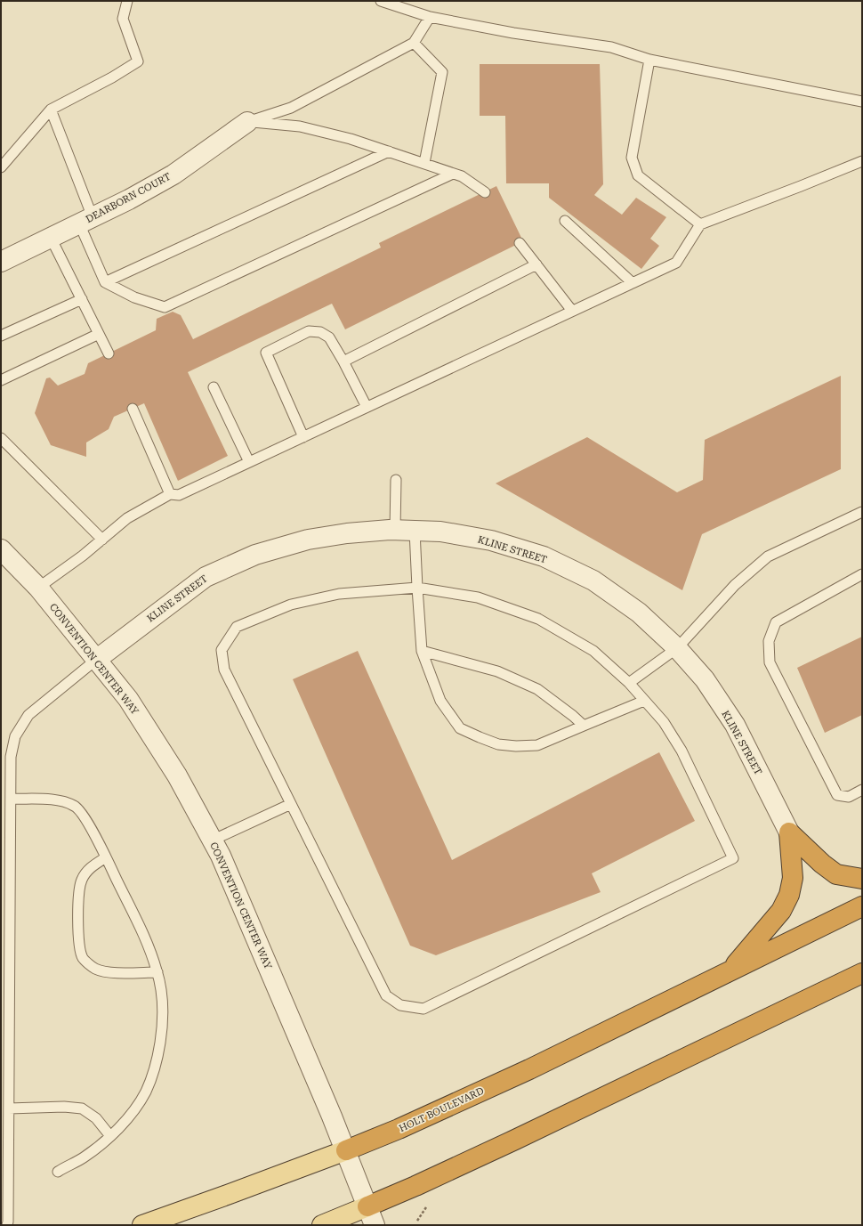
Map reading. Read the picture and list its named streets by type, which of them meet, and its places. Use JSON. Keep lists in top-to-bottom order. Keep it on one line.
{"streets":{"highway":["HOLT BOULEVARD"],"street":["DEARBORN COURT","KLINE STREET","CONVENTION CENTER WAY"]},"crossings":[["KLINE STREET","CONVENTION CENTER WAY"],["CONVENTION CENTER WAY","HOLT BOULEVARD"]]}
